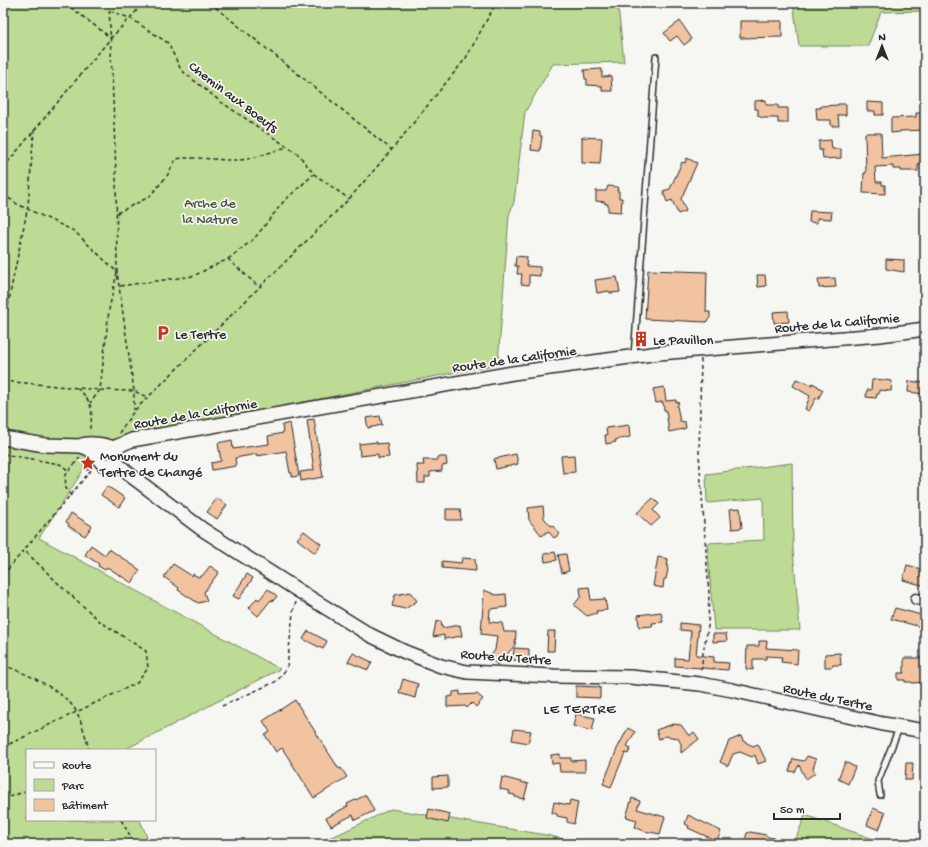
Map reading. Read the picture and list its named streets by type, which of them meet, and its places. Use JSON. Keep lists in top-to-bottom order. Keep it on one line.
{"streets":{"street":["Route de la Californie","Route du Tertre"],"path":["Chemin aux Boeufs"]},"crossings":[["Route de la Californie","Route du Tertre"]],"districts":["LE TERTRE"],"parks":["Arche de la Nature"],"places":{"parking":["Le Tertre"],"building":["Le Pavillon"],"place":["Monument du Tertre de Changé"]},"legend":["Route","Parc","Bâtiment"],"scale_bar":"50 m","north":"top"}
